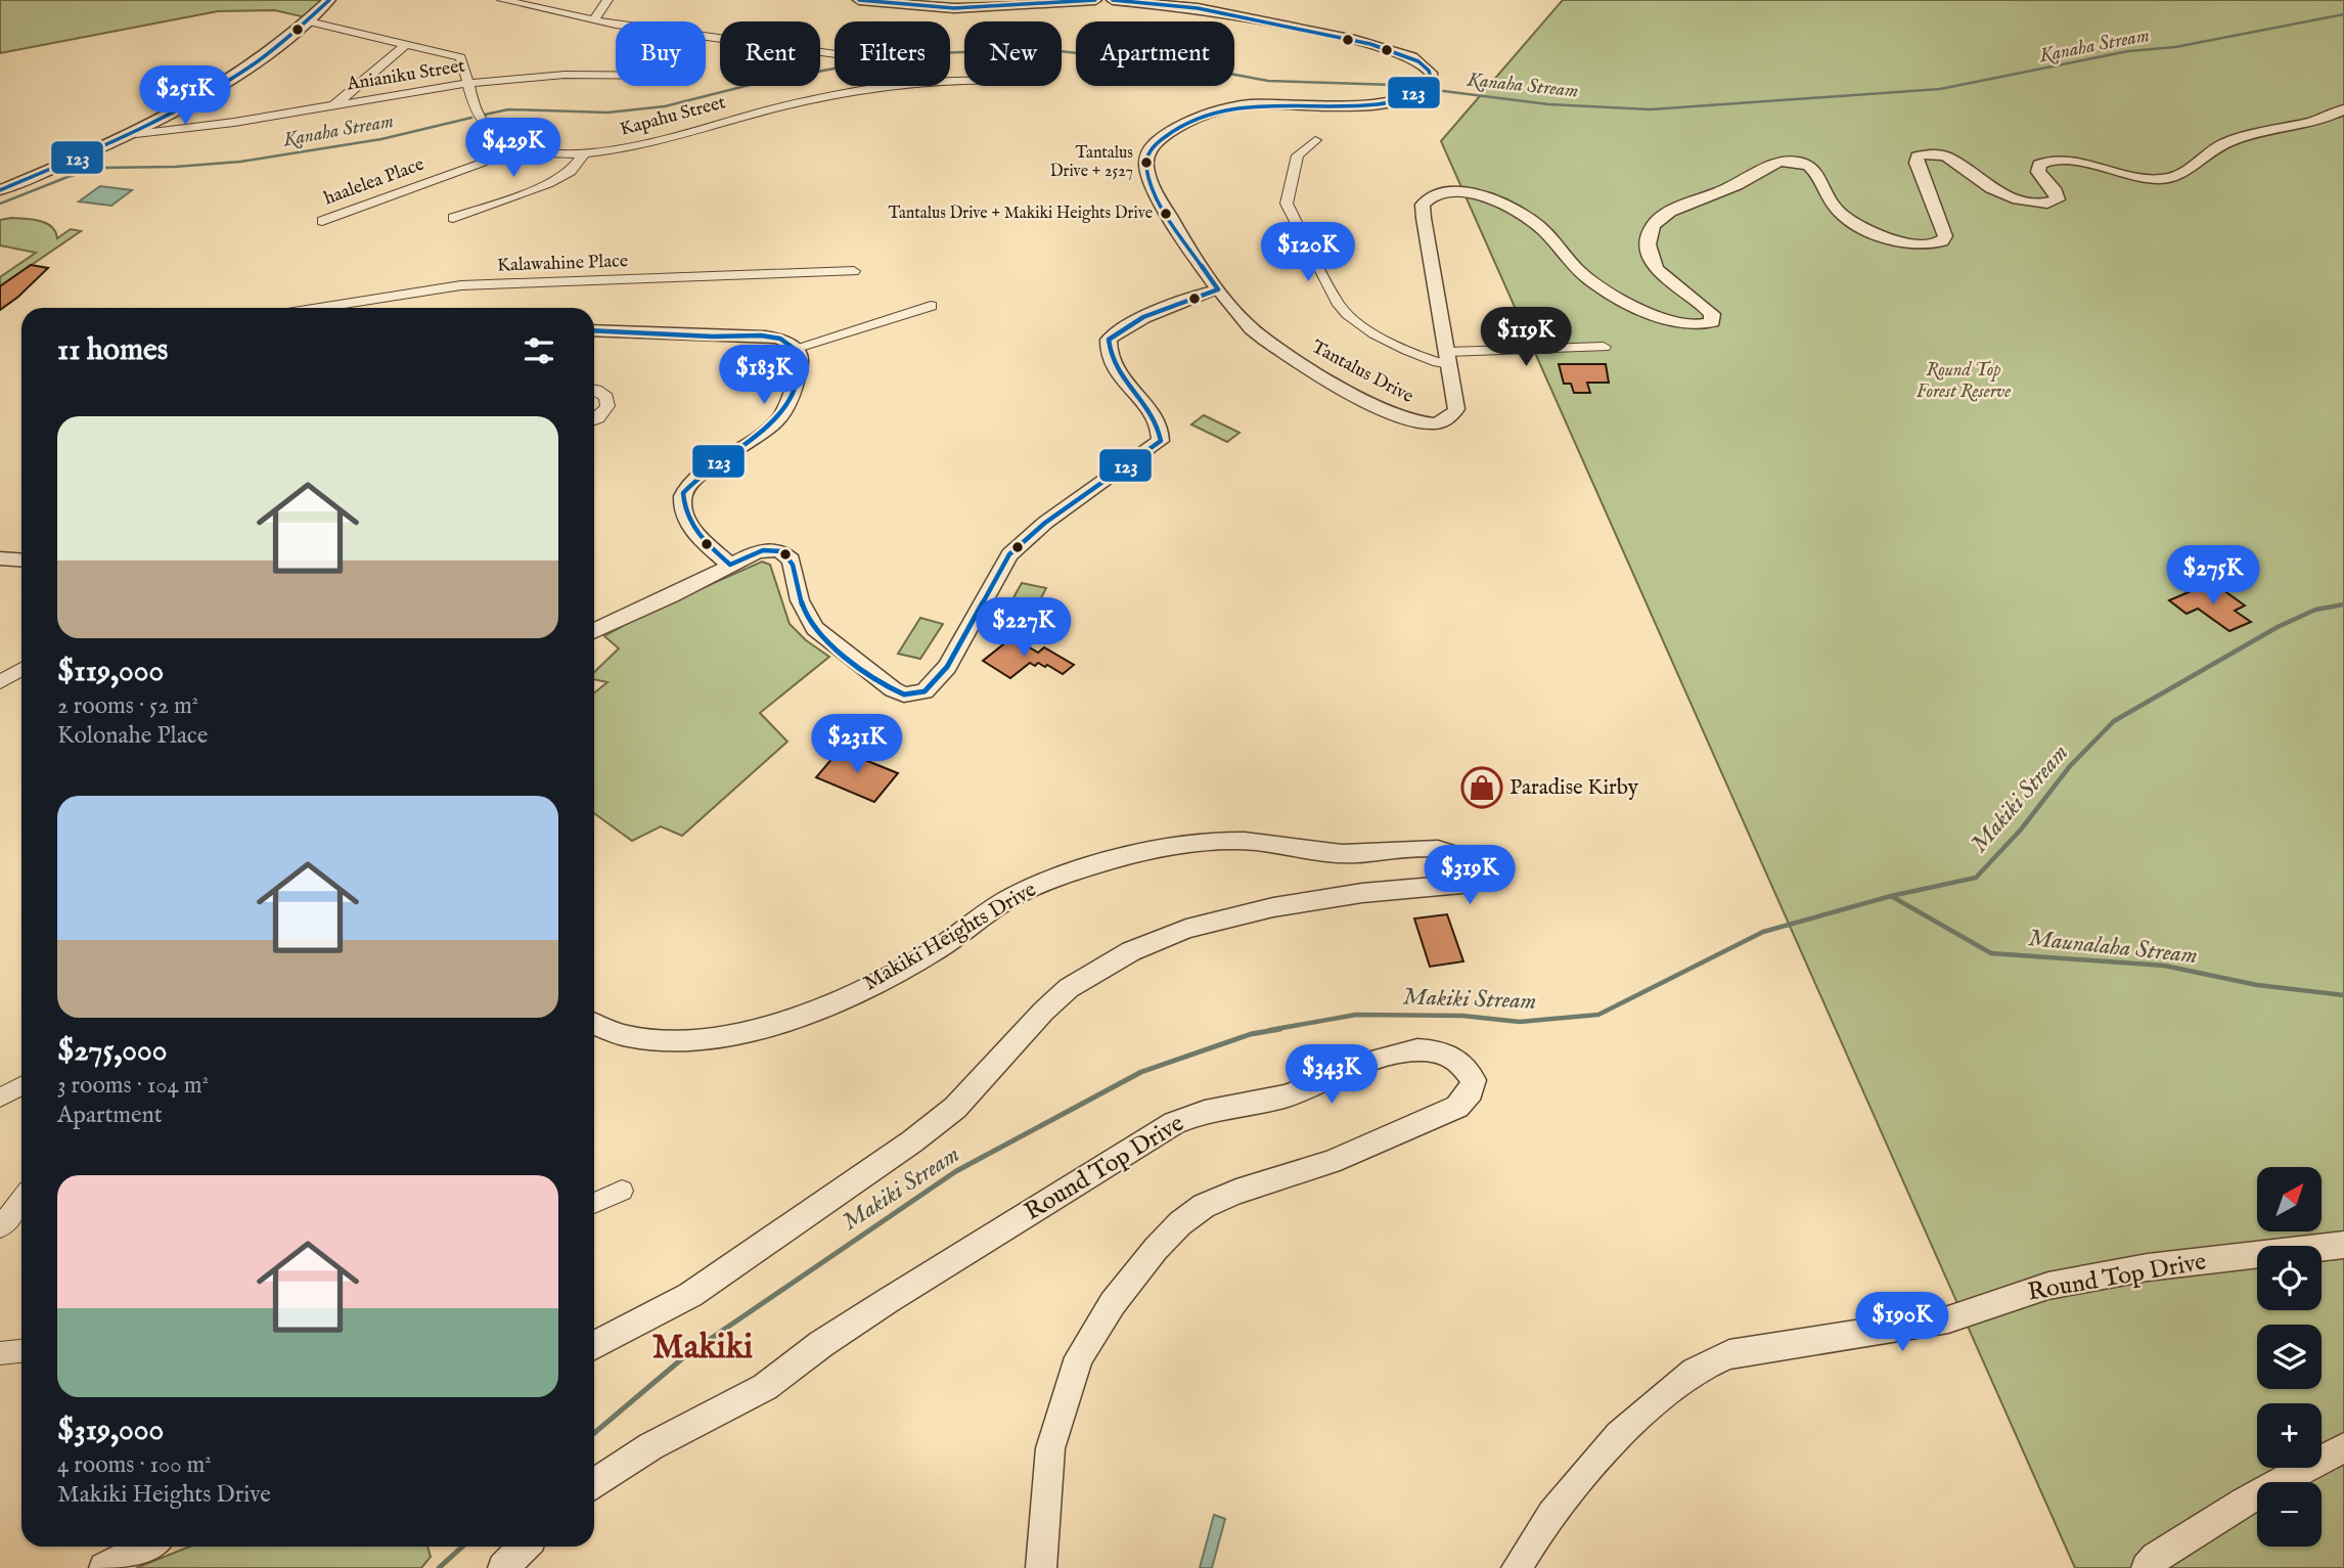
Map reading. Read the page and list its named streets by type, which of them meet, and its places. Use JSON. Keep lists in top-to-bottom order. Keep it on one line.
{"streets":{"street":["Anianiku Street","Kapahu Street","haalelea Place","Kalawahine Place","Tantalus Drive","Makiki Heights Drive","Round Top Drive"]},"crossings":[["Anianiku Street","Kapahu Street"],["Kapahu Street","haalelea Place"]],"districts":["Makiki"],"water":["Kanaha Stream","Makiki Stream","Maunalaha Stream"],"parks":["Round Top Forest Reserve"],"places":{"other":["Tantalus Drive + 2527","Tantalus Drive + Makiki Heights Drive"],"shop":["Paradise Kirby"]},"lines":["transit line 123"],"north":"top right","page":{"chip":["Buy","Rent","Filters","New","Apartment"],"price":["$251K","$429K","$120K","$119K","$183K","$275K","$227K","$231K","$319K","$343K","$190K"],"heading":"11 homes","list":[{"name":"$119,000","note":"2 rooms · 52 m² · Kolonahe Place"},{"name":"$275,000","note":"3 rooms · 104 m² · Apartment"},{"name":"$319,000","note":"4 rooms · 100 m² · Makiki Heights Drive"}],"map_buttons":["+","−"]}}
